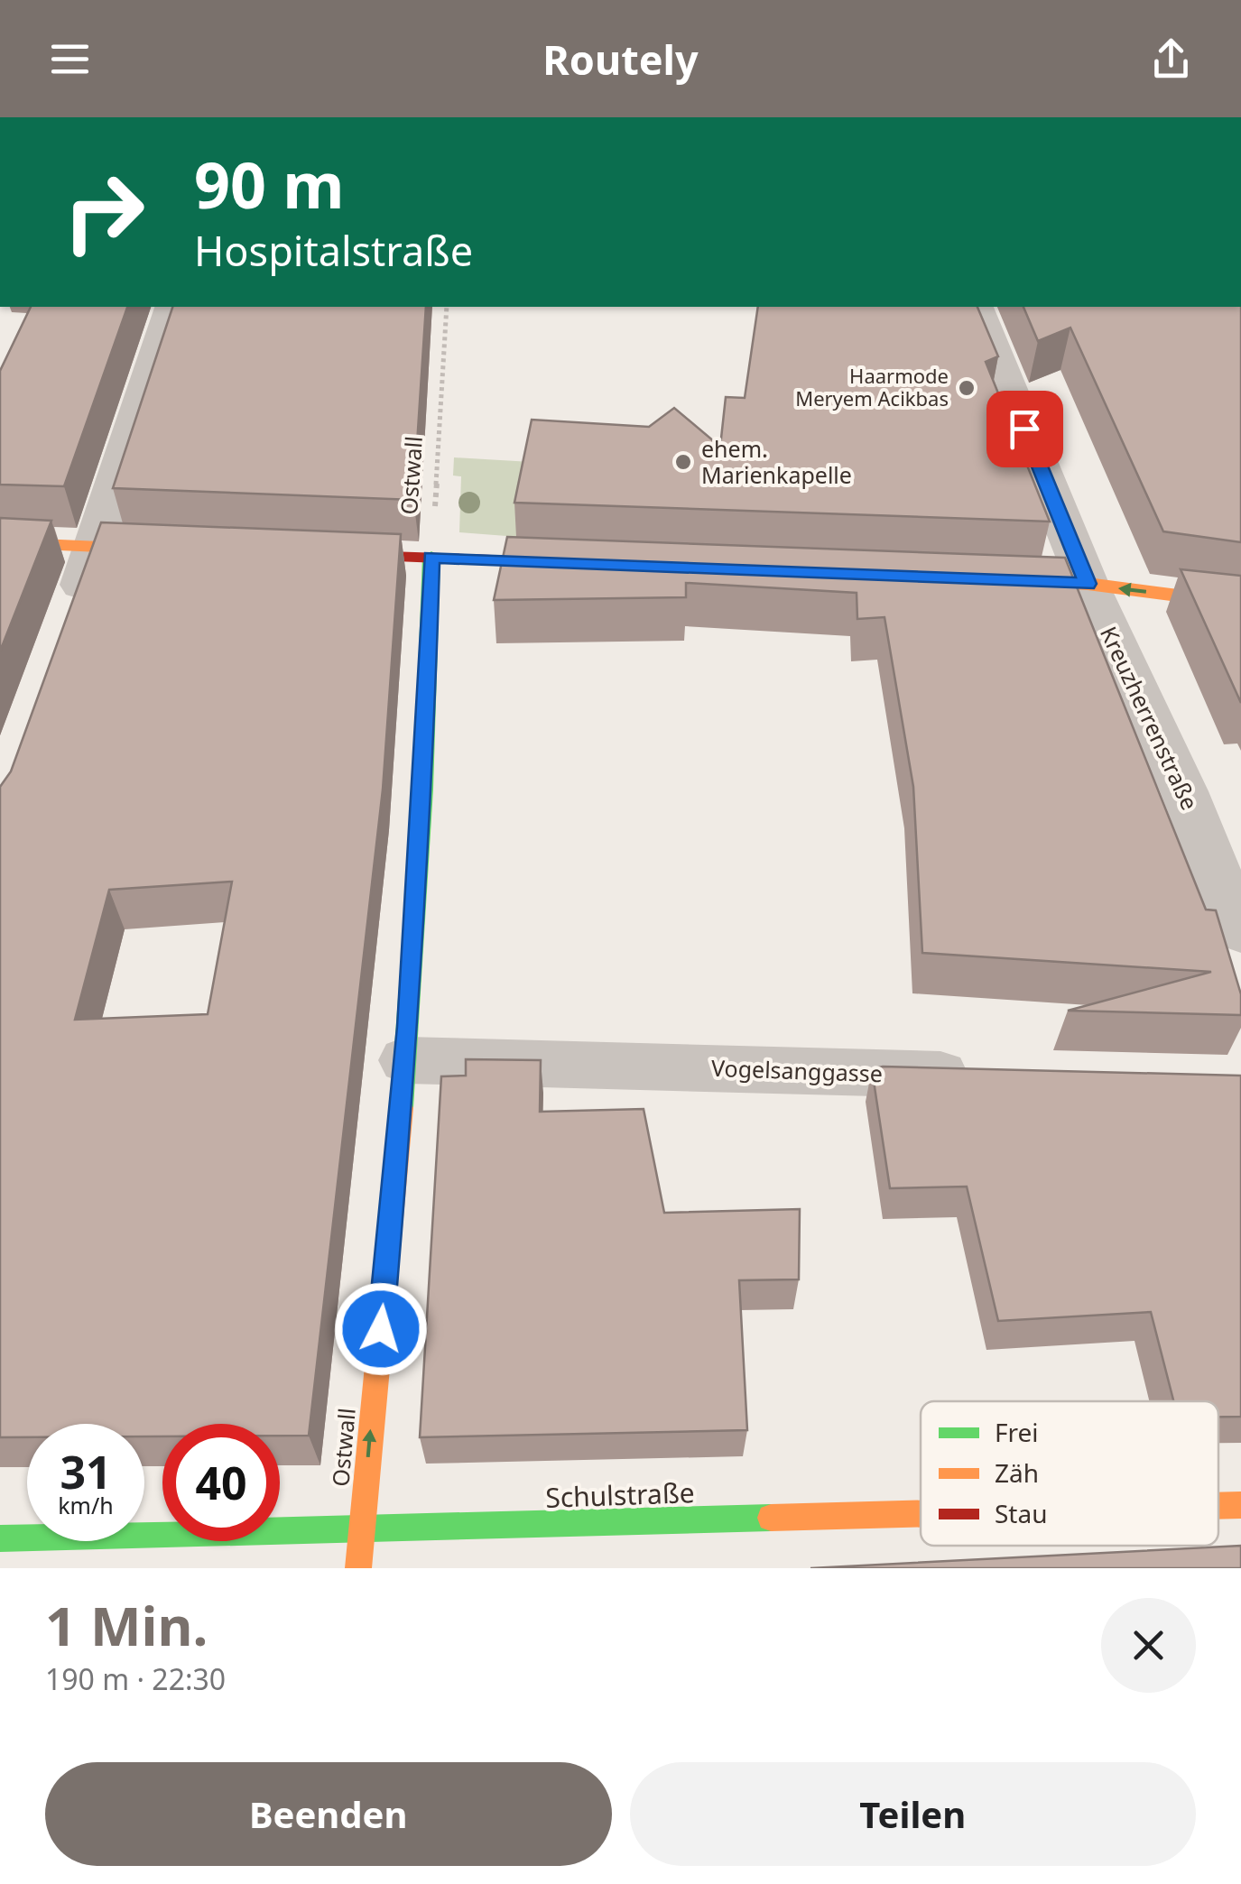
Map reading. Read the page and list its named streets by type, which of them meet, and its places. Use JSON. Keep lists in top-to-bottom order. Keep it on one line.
{"streets":{"street":["Ostwall","Kreuzherrenstraße","Vogelsanggasse","Schulstraße"]},"crossings":[["Ostwall","Vogelsanggasse"],["Ostwall","Schulstraße"]],"one_way":["Ostwall"],"places":["Haarmode Meryem Acikbas","ehem. Marienkapelle"],"legend":["Frei","Zäh","Stau"],"page":{"header":"Routely","turn":["90 m","Hospitalstraße"],"speed":"31 km/h","limit":"40","heading":["1 Min.","190 m · 22:30"],"buttons":["Beenden","Teilen"]}}
